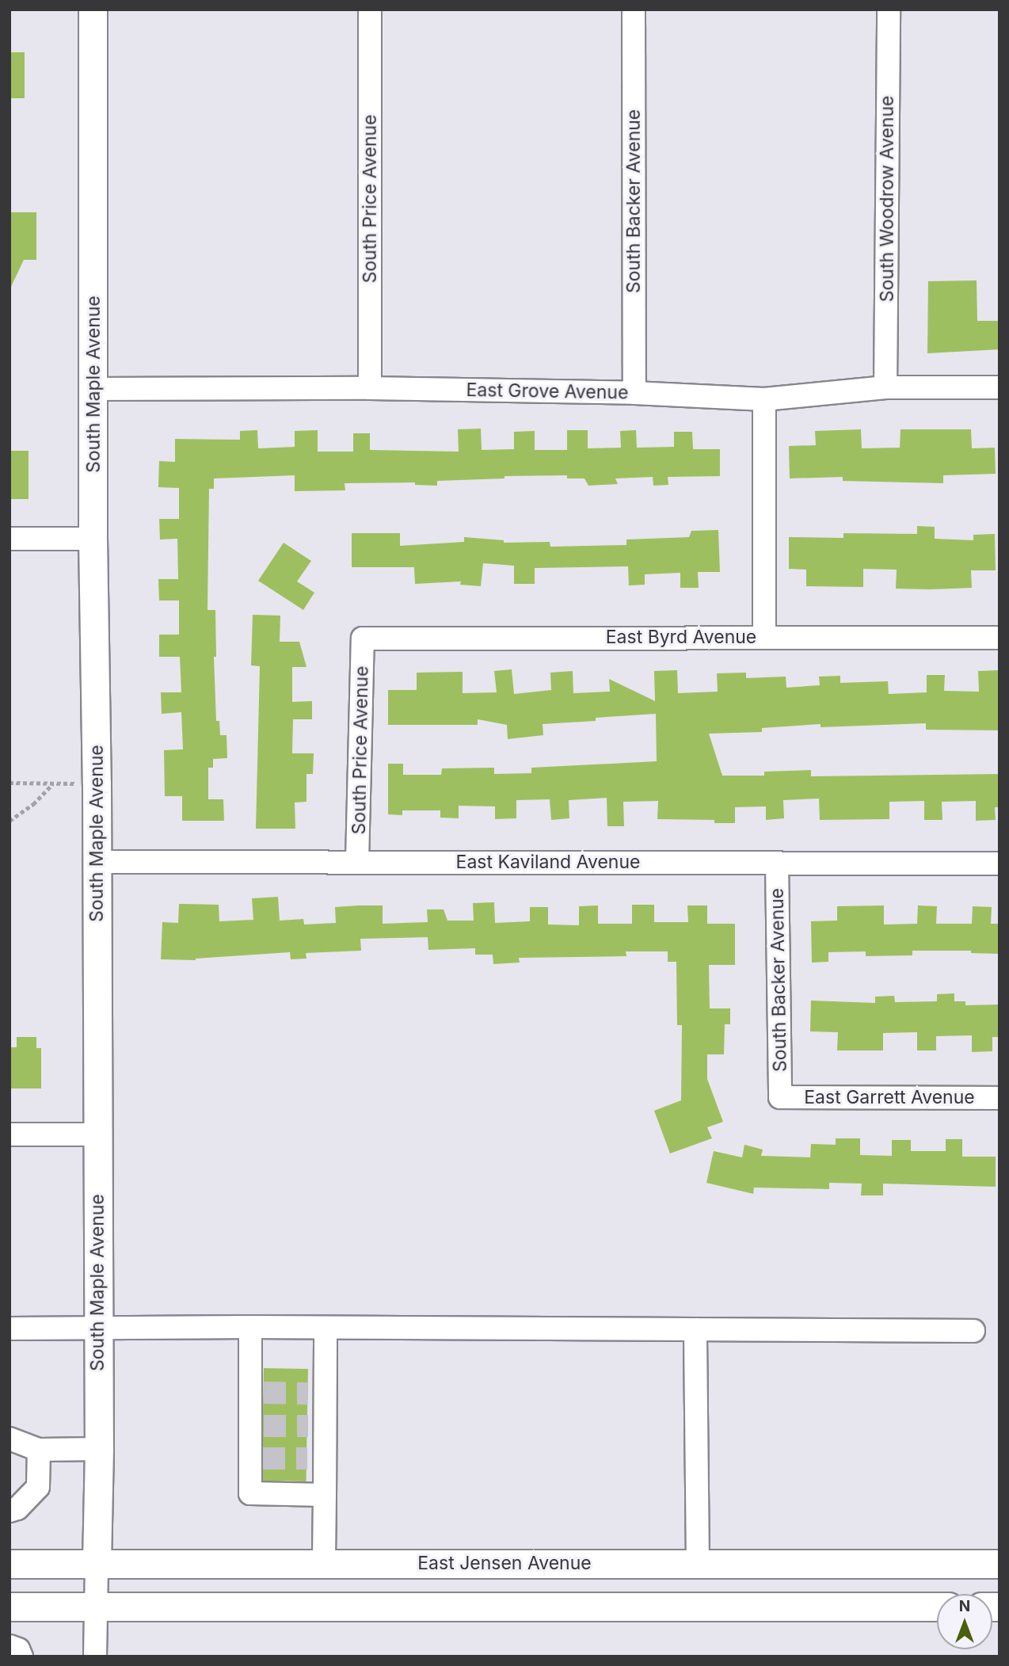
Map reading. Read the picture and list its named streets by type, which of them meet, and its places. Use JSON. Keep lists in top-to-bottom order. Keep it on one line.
{"streets":{"main road":["South Maple Avenue","East Jensen Avenue"],"street":["South Price Avenue","South Woodrow Avenue","South Backer Avenue","East Grove Avenue","East Byrd Avenue","East Kaviland Avenue","East Garrett Avenue"]},"crossings":[["South Price Avenue","East Grove Avenue"],["South Price Avenue","East Byrd Avenue"],["South Price Avenue","East Kaviland Avenue"],["South Woodrow Avenue","East Grove Avenue"],["South Backer Avenue","East Grove Avenue"],["South Backer Avenue","East Kaviland Avenue"],["South Backer Avenue","East Garrett Avenue"],["South Maple Avenue","East Grove Avenue"],["South Maple Avenue","East Kaviland Avenue"],["South Maple Avenue","East Jensen Avenue"]],"north":"top"}
